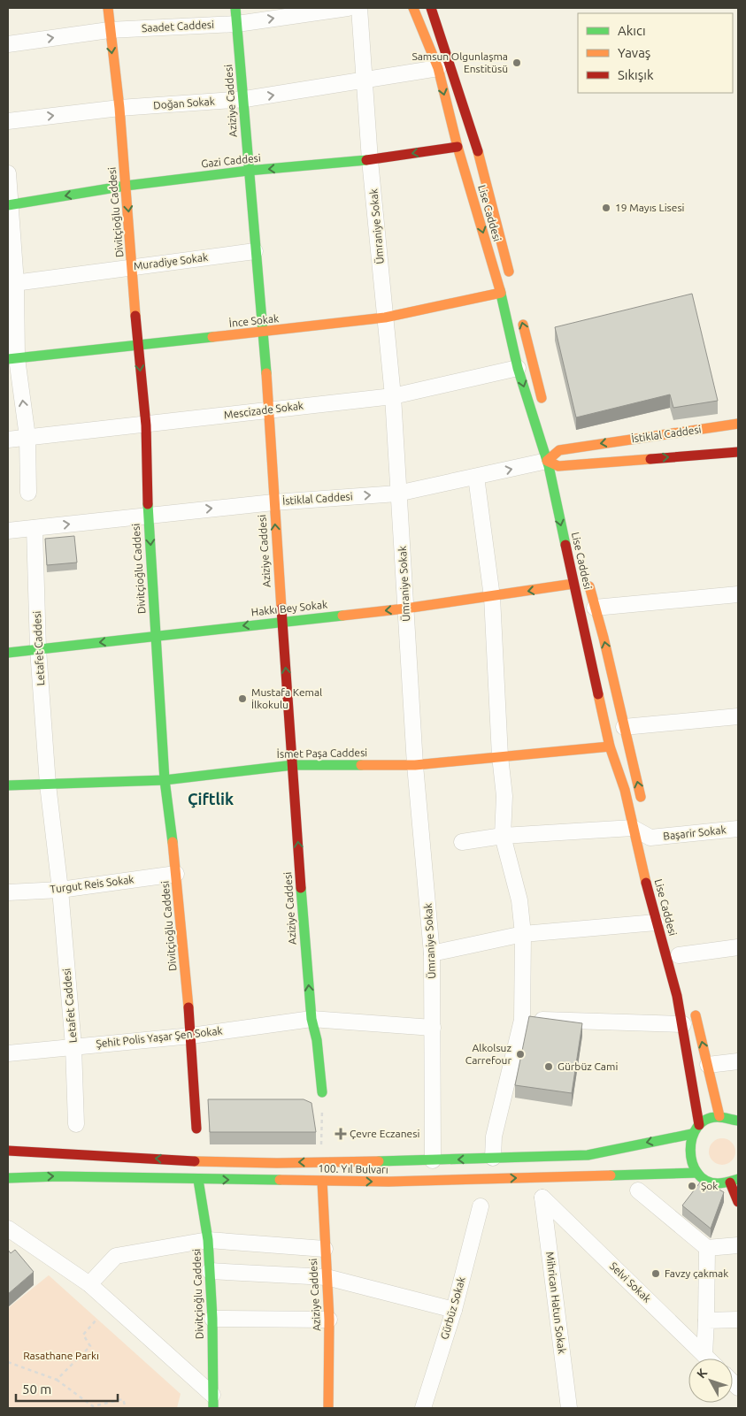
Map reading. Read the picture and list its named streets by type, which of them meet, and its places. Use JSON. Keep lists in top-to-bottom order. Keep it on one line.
{"streets":{"main road":["Aziziye Caddesi","Gazi Caddesi","Divitçioğlu Caddesi","Lise Caddesi","İnce Sokak","İstiklal Caddesi","Hakkı Bey Sokak","İsmet Paşa Caddesi","100. Yıl Bulvarı"],"street":["Saadet Caddesi","Doğan Sokak","Ümraniye Sokak","Muradiye Sokak","Mescizade Sokak","Letafet Caddesi","Başarir Sokak","Turgut Reis Sokak","Şehit Polis Yaşar Şen Sokak","Selvi Sokak","Mihrican Hatun Sokak","Gürbüz Sokak"]},"crossings":[["Saadet Caddesi","Aziziye Caddesi"],["Saadet Caddesi","Divitçioğlu Caddesi"],["Aziziye Caddesi","Doğan Sokak"],["Aziziye Caddesi","Gazi Caddesi"],["Aziziye Caddesi","Muradiye Sokak"],["Aziziye Caddesi","İnce Sokak"],["Aziziye Caddesi","Mescizade Sokak"],["Aziziye Caddesi","İstiklal Caddesi"],["Aziziye Caddesi","Hakkı Bey Sokak"],["Aziziye Caddesi","İsmet Paşa Caddesi"],["Aziziye Caddesi","Şehit Polis Yaşar Şen Sokak"],["Aziziye Caddesi","100. Yıl Bulvarı"],["Doğan Sokak","Divitçioğlu Caddesi"],["Doğan Sokak","Lise Caddesi"],["Doğan Sokak","Ümraniye Sokak"],["Gazi Caddesi","Divitçioğlu Caddesi"],["Gazi Caddesi","Lise Caddesi"],["Gazi Caddesi","Ümraniye Sokak"],["Divitçioğlu Caddesi","Muradiye Sokak"],["Divitçioğlu Caddesi","İnce Sokak"],["Divitçioğlu Caddesi","Mescizade Sokak"],["Divitçioğlu Caddesi","İstiklal Caddesi"],["Divitçioğlu Caddesi","Hakkı Bey Sokak"],["Divitçioğlu Caddesi","İsmet Paşa Caddesi"],["Divitçioğlu Caddesi","Turgut Reis Sokak"],["Divitçioğlu Caddesi","Şehit Polis Yaşar Şen Sokak"],["Divitçioğlu Caddesi","100. Yıl Bulvarı"],["Lise Caddesi","İnce Sokak"],["Lise Caddesi","Mescizade Sokak"],["Lise Caddesi","İstiklal Caddesi"],["Lise Caddesi","Hakkı Bey Sokak"],["Lise Caddesi","İsmet Paşa Caddesi"],["Lise Caddesi","Başarir Sokak"],["Ümraniye Sokak","İnce Sokak"],["Ümraniye Sokak","Mescizade Sokak"],["Ümraniye Sokak","İstiklal Caddesi"],["Ümraniye Sokak","Hakkı Bey Sokak"],["Ümraniye Sokak","İsmet Paşa Caddesi"],["Ümraniye Sokak","Şehit Polis Yaşar Şen Sokak"],["Ümraniye Sokak","100. Yıl Bulvarı"],["İstiklal Caddesi","Letafet Caddesi"],["Hakkı Bey Sokak","Letafet Caddesi"],["Letafet Caddesi","İsmet Paşa Caddesi"],["Letafet Caddesi","Turgut Reis Sokak"],["Letafet Caddesi","Şehit Polis Yaşar Şen Sokak"],["Selvi Sokak","Mihrican Hatun Sokak"]],"one_way":["Saadet Caddesi","Aziziye Caddesi","Doğan Sokak","Gazi Caddesi","Hakkı Bey Sokak"],"districts":["Çiftlik"],"parks":["Rasathane Parkı"],"places":{"other":["Samsun Olgunlaşma Enstitüsü","19 Mayıs Lisesi","Mustafa Kemal İlkokulu","Alkolsuz Carrefour","Gürbüz Cami","Şok","Favzy çakmak"],"health":["Çevre Eczanesi"]},"legend":["Akıcı","Yavaş","Sıkışık"],"scale_bar":"50 m","north":"top left"}
